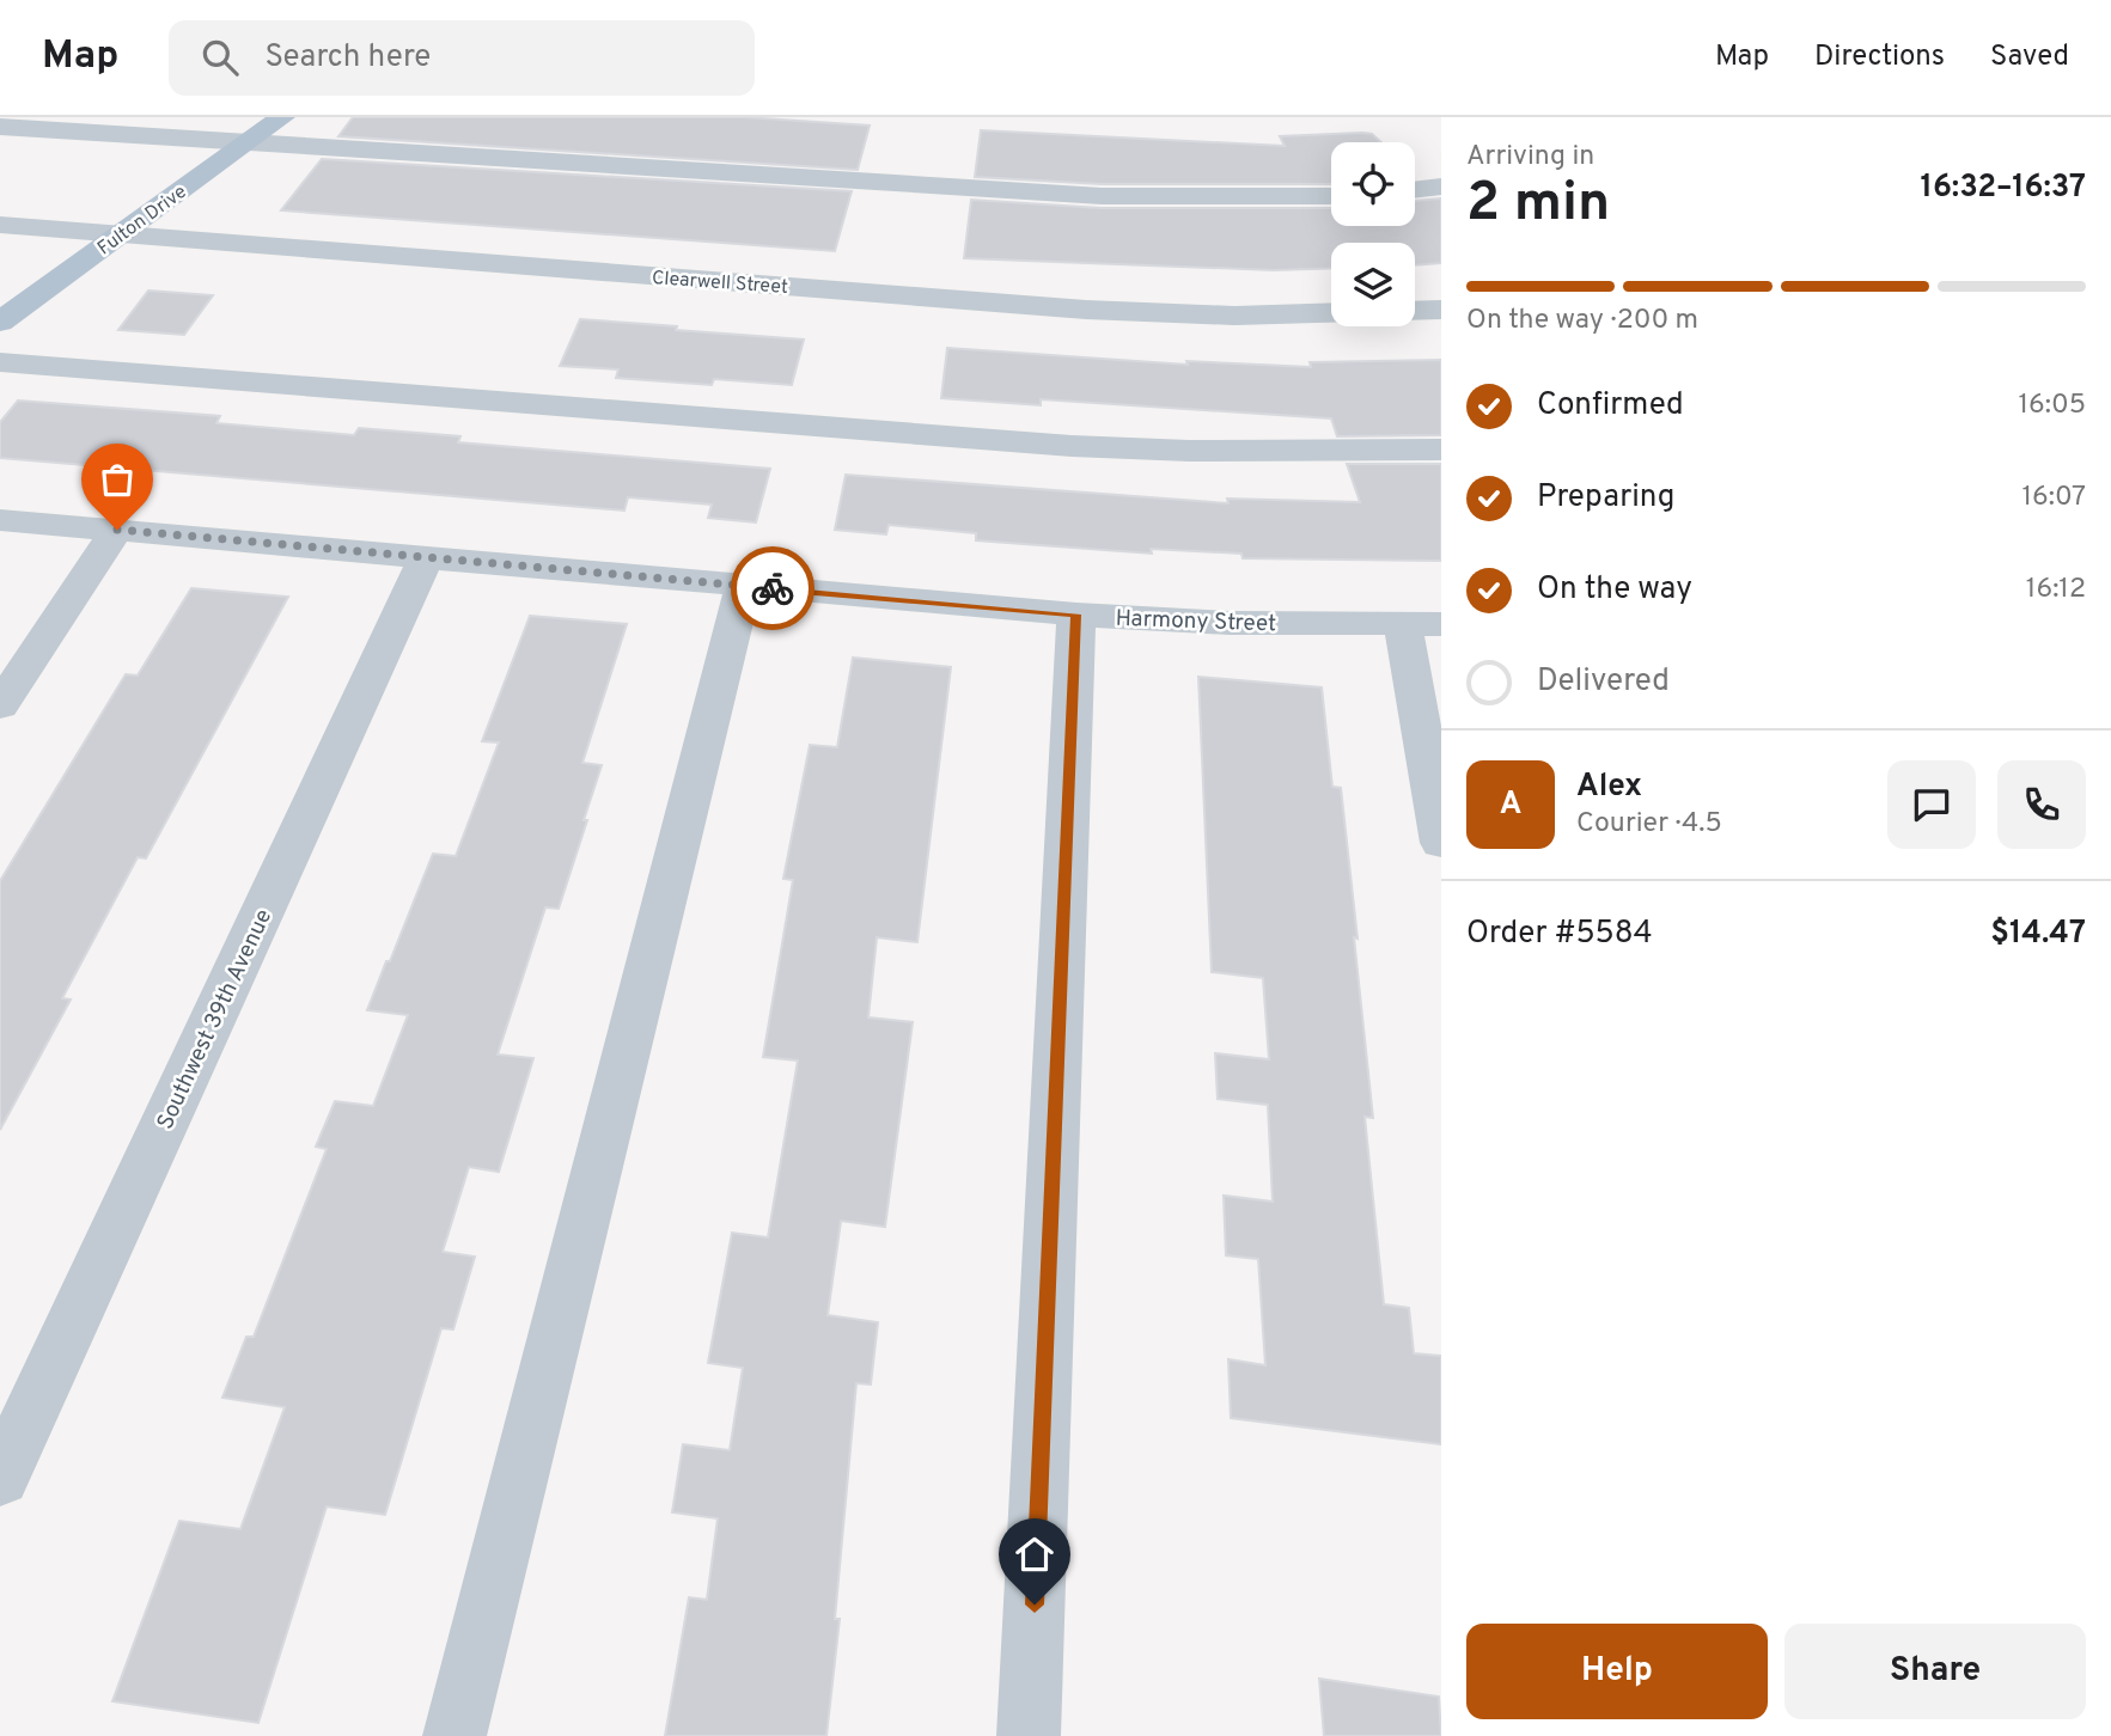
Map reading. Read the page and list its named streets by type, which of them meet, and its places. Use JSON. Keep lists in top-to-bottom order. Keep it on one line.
{"streets":{"main road":["Fulton Drive"],"street":["Clearwell Street","Harmony Street","Southwest 39th Avenue"]},"crossings":[["Fulton Drive","Clearwell Street"],["Harmony Street","Southwest 39th Avenue"]],"page":{"header":"Map","search":"Search here","nav":["Map","Directions","Saved"],"heading":["2 min","Arriving in","16:32–16:37"],"panel":["Alex","Courier · 4.5","Order #5584","$14.47"],"bar":"On the way · 200 m","list":[["Confirmed","16:05"],["Preparing","16:07"],["On the way","16:12"],"Delivered"],"round":"A","buttons":["Help","Share"]}}
